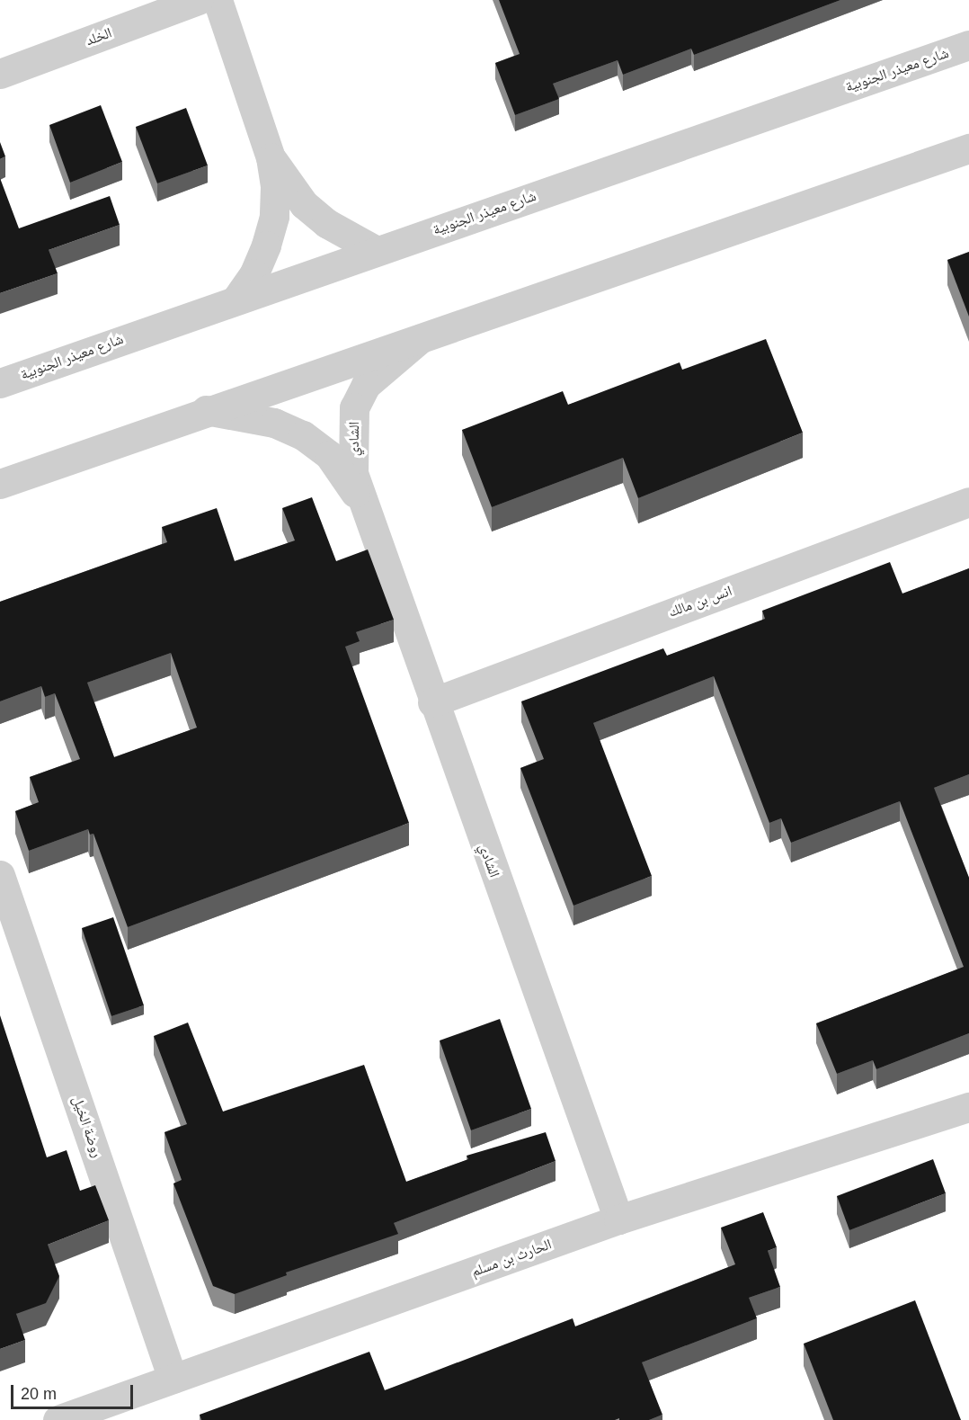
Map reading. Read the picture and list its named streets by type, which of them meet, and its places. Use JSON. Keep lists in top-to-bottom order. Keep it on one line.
{"streets":{"street":["الخلد","شارع معيذر الجنوبية","الشادي","انس بن مالك","روضة الخيل","الحارث بن مسلم"]},"crossings":[["الشادي","انس بن مالك"],["الشادي","الحارث بن مسلم"],["روضة الخيل","الحارث بن مسلم"]],"scale_bar":"20 m"}
